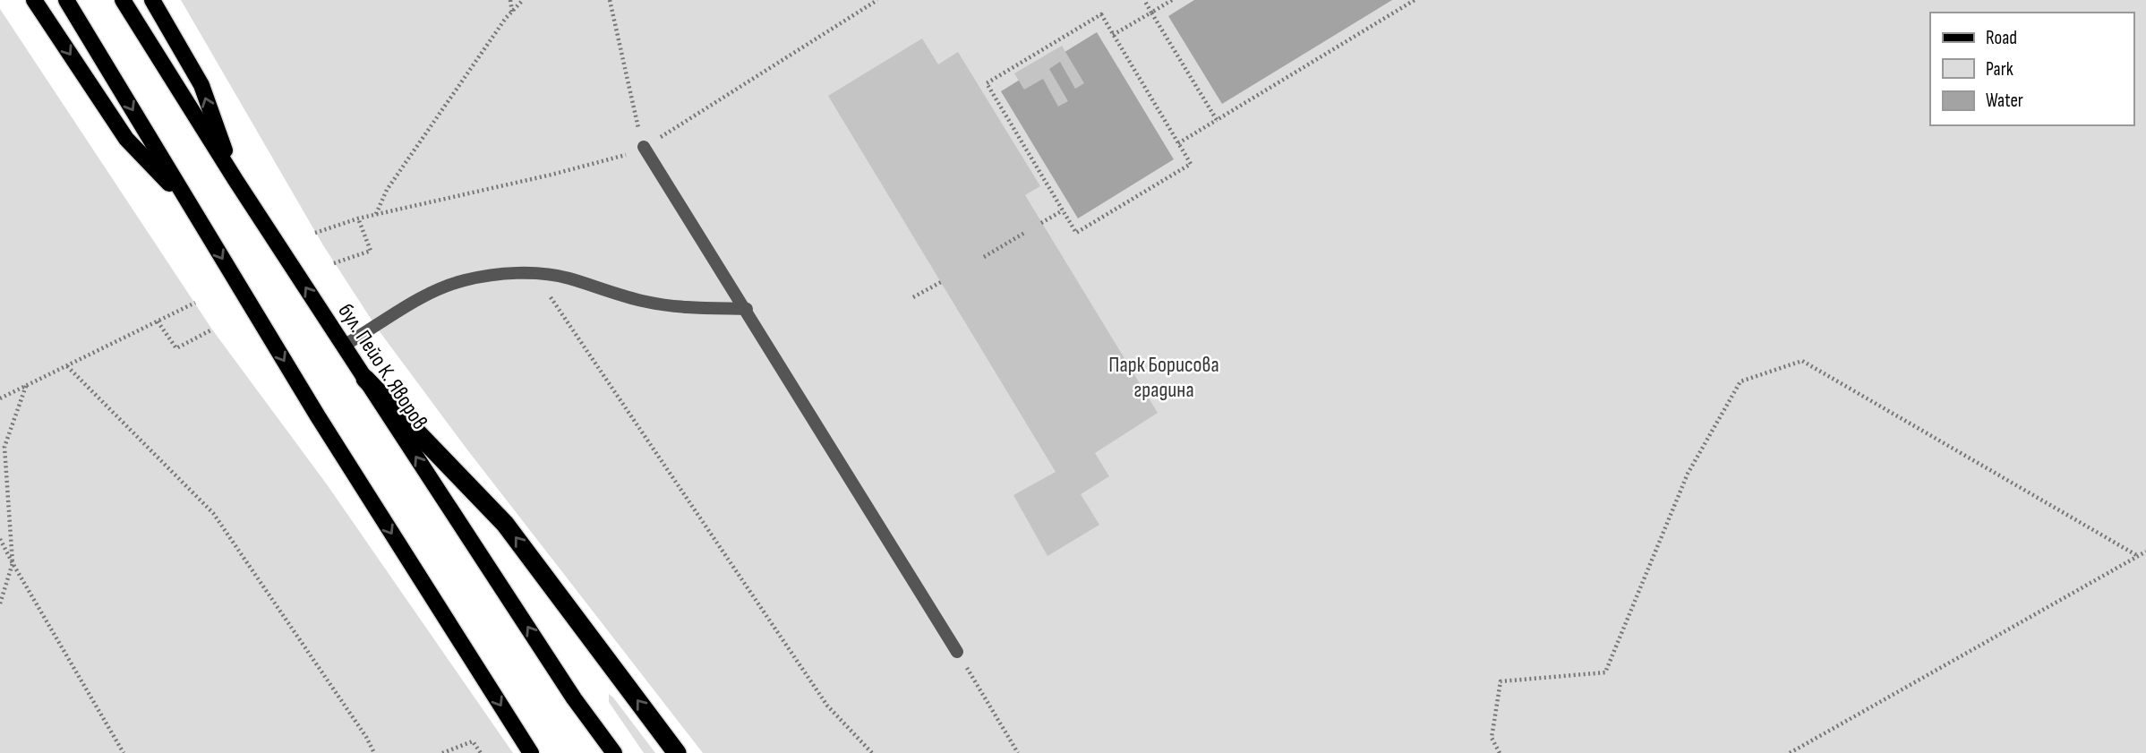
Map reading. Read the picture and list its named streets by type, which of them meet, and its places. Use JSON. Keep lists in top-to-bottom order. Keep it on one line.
{"streets":{"main road":["бул. Пейо К. Яворов"]},"parks":["Парк Борисова градина"],"legend":["Road","Park","Water"]}
